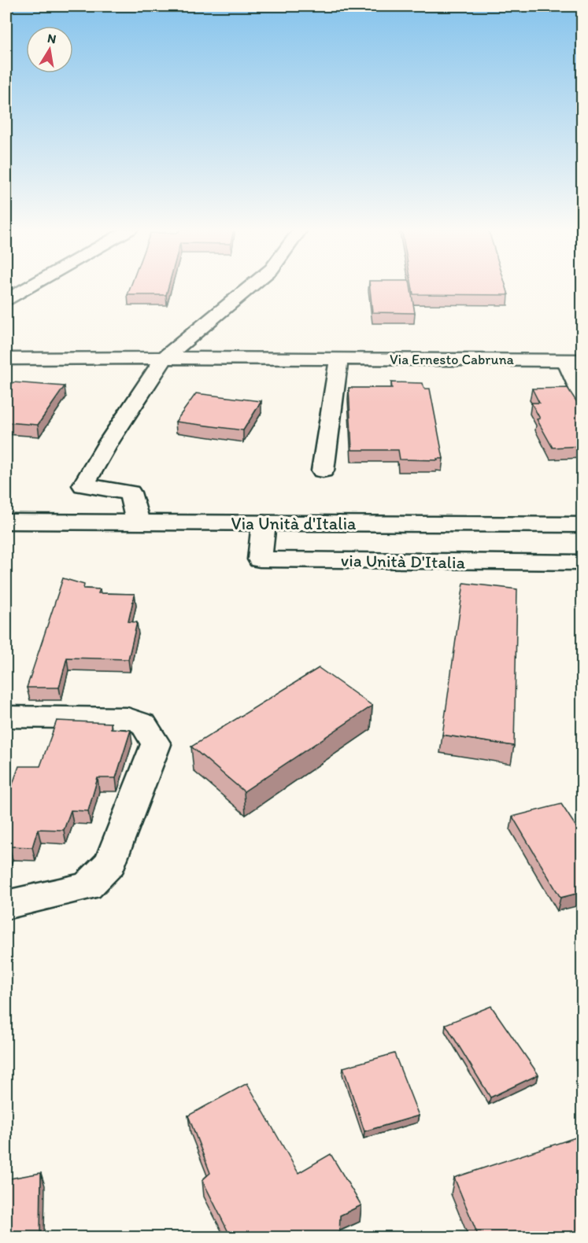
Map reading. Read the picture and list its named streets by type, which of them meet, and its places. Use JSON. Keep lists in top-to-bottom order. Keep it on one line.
{"streets":{"street":["Via Ernesto Cabruna","Via Unità d'Italia","via Unità D'Italia"]},"crossings":[["Via Unità d'Italia","via Unità D'Italia"]],"north":"top"}
